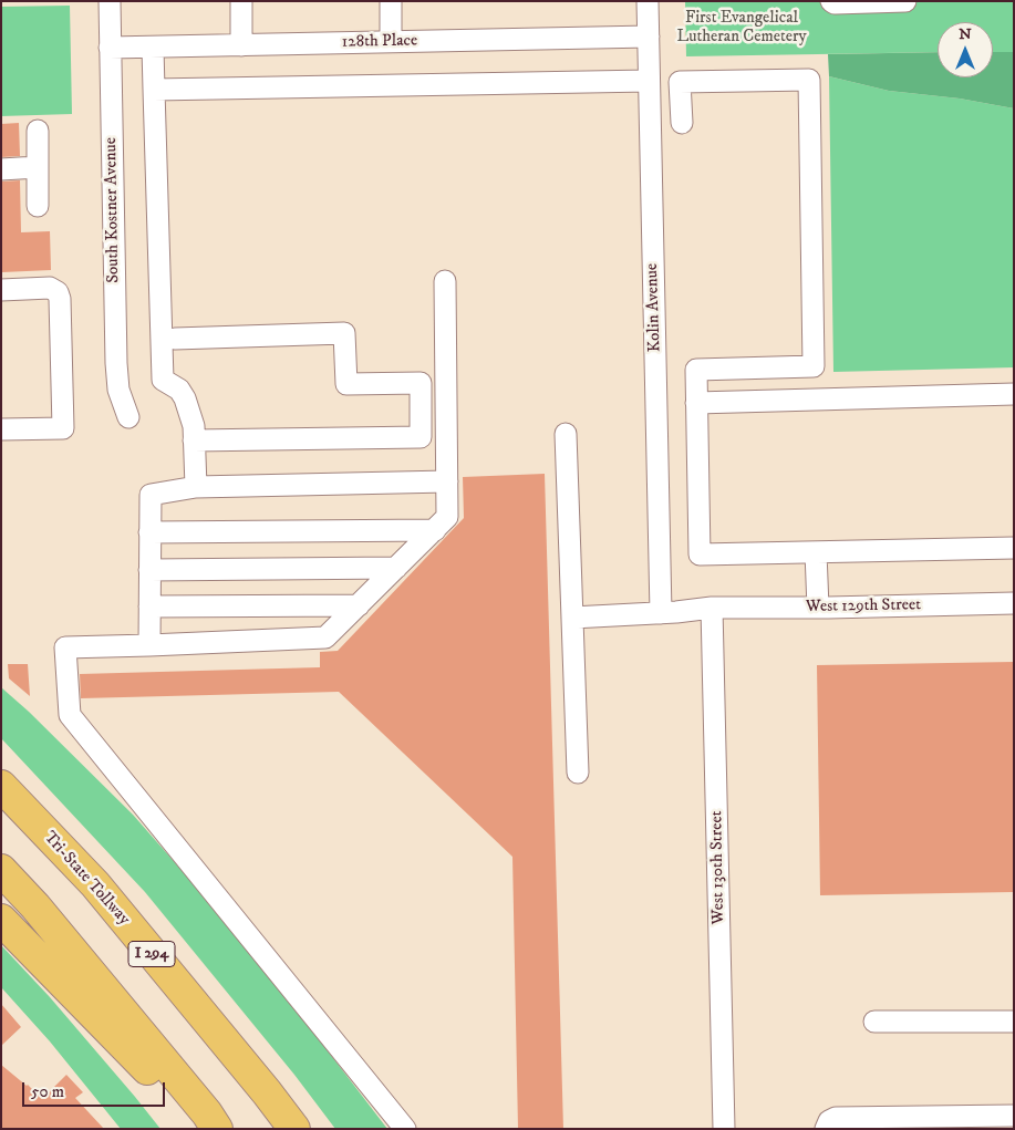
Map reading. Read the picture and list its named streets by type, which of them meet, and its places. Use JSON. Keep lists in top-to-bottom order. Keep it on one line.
{"streets":{"highway":["Tri-State Tollway","I 294"],"street":["128th Place","South Kostner Avenue","Kolin Avenue","West 129th Street","West 130th Street"]},"crossings":[["128th Place","South Kostner Avenue"],["128th Place","Kolin Avenue"],["Kolin Avenue","West 129th Street"],["West 129th Street","West 130th Street"]],"parks":["First Evangelical Lutheran Cemetery"],"scale_bar":"50 m","north":"top"}
